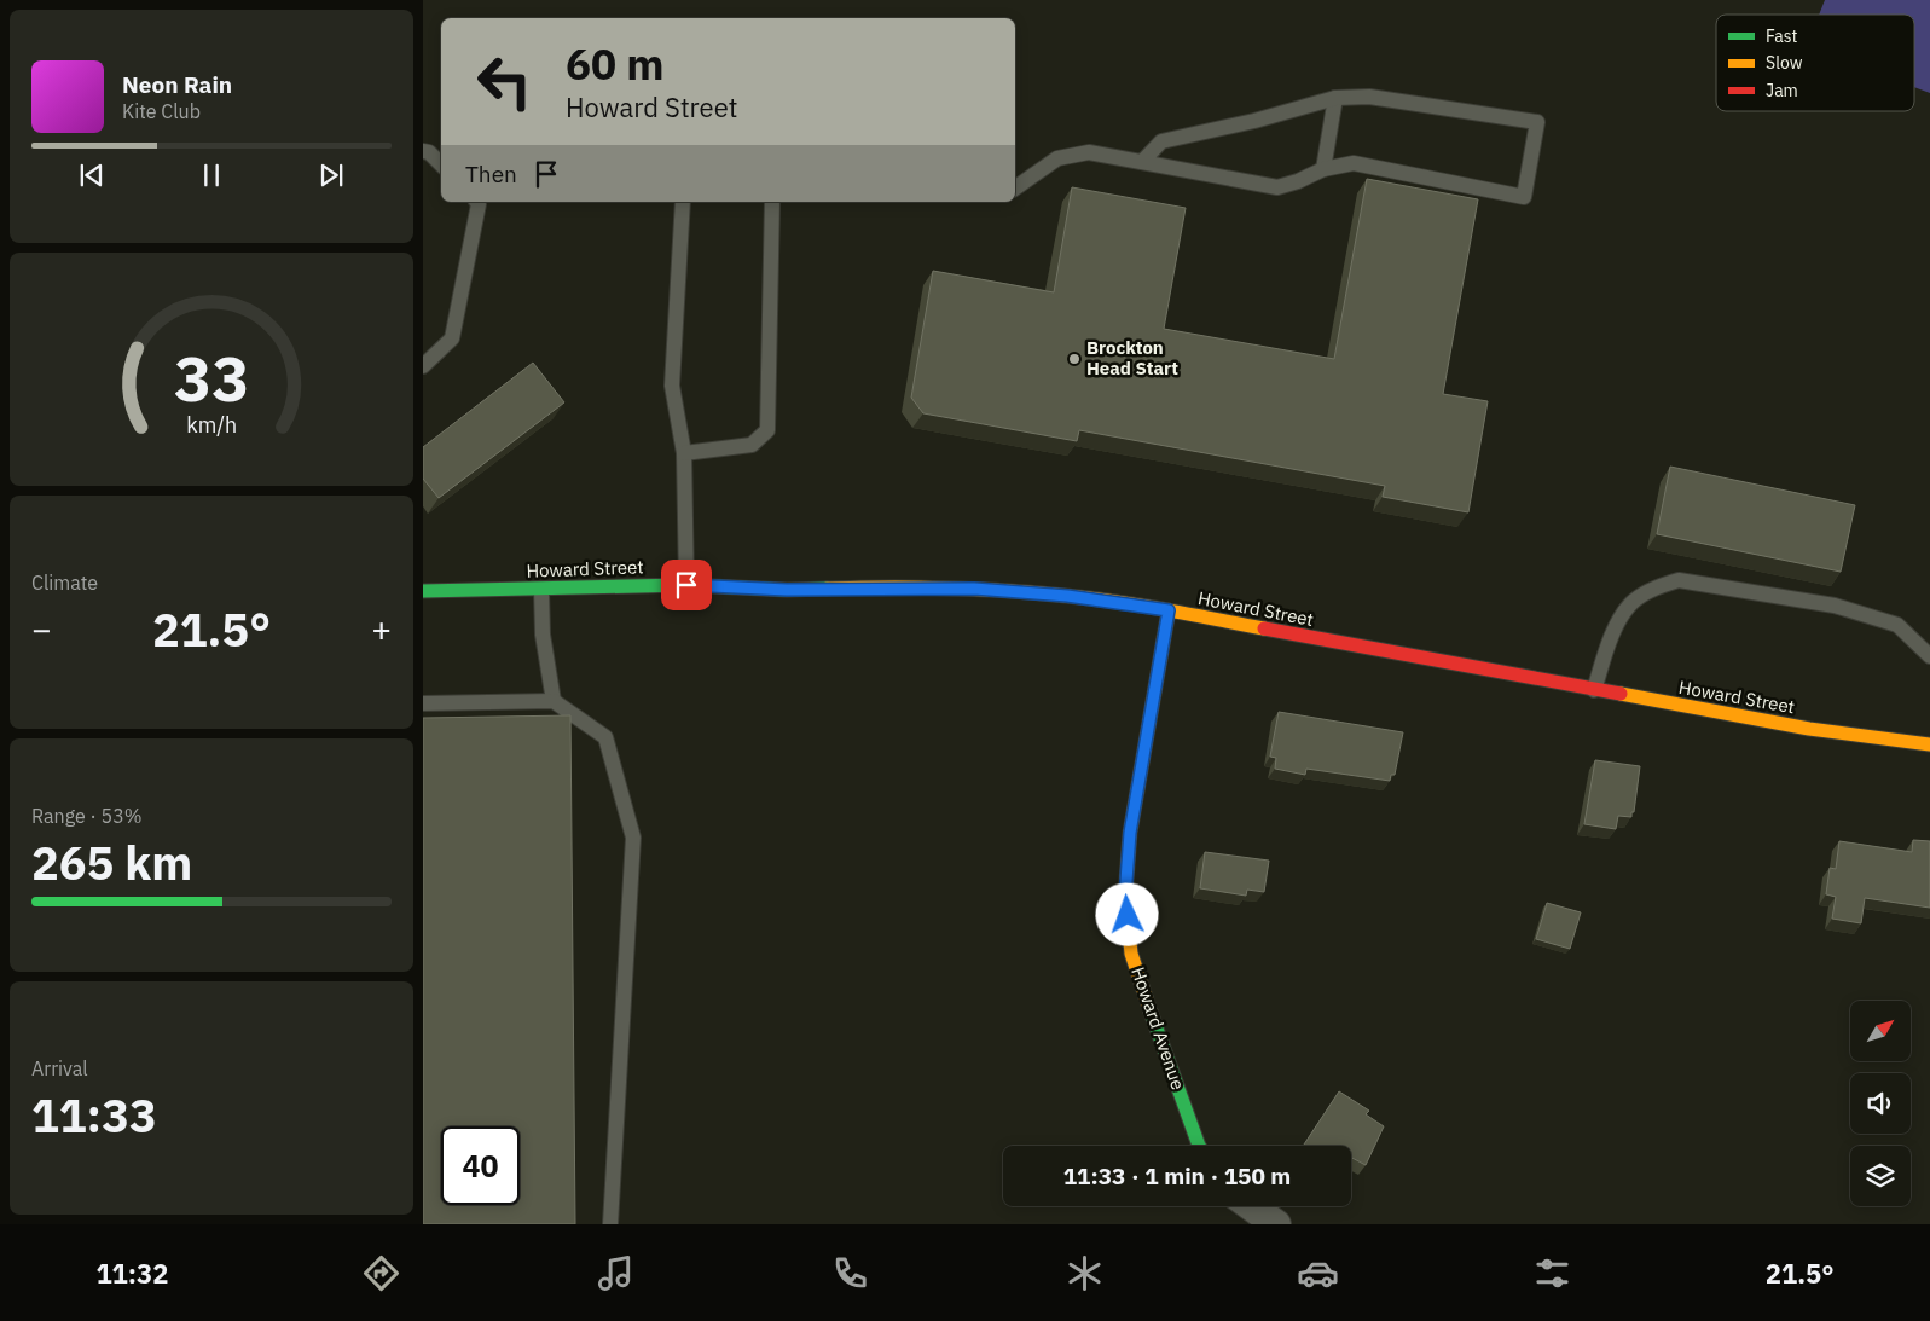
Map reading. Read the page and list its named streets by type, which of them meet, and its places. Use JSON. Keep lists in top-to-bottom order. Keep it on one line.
{"streets":{"main road":["Howard Street","Howard Avenue"]},"crossings":[["Howard Street","Howard Avenue"]],"places":["Brockton Head Start"],"legend":["Fast","Slow","Jam"],"north":"top right","page":{"turn":["60 m","Howard Street"],"song":["Neon Rain","Kite Club"],"then":"Then","tile":["Climate",["Range · 53%","265 km"],["Arrival","11:33"]],"heat":["−","21.5°","+"],"limit":"40","trip":"11:33 · 1 min · 150 m","tabs":["11:32","21.5°"],"gauge":["33","km/h"]}}
